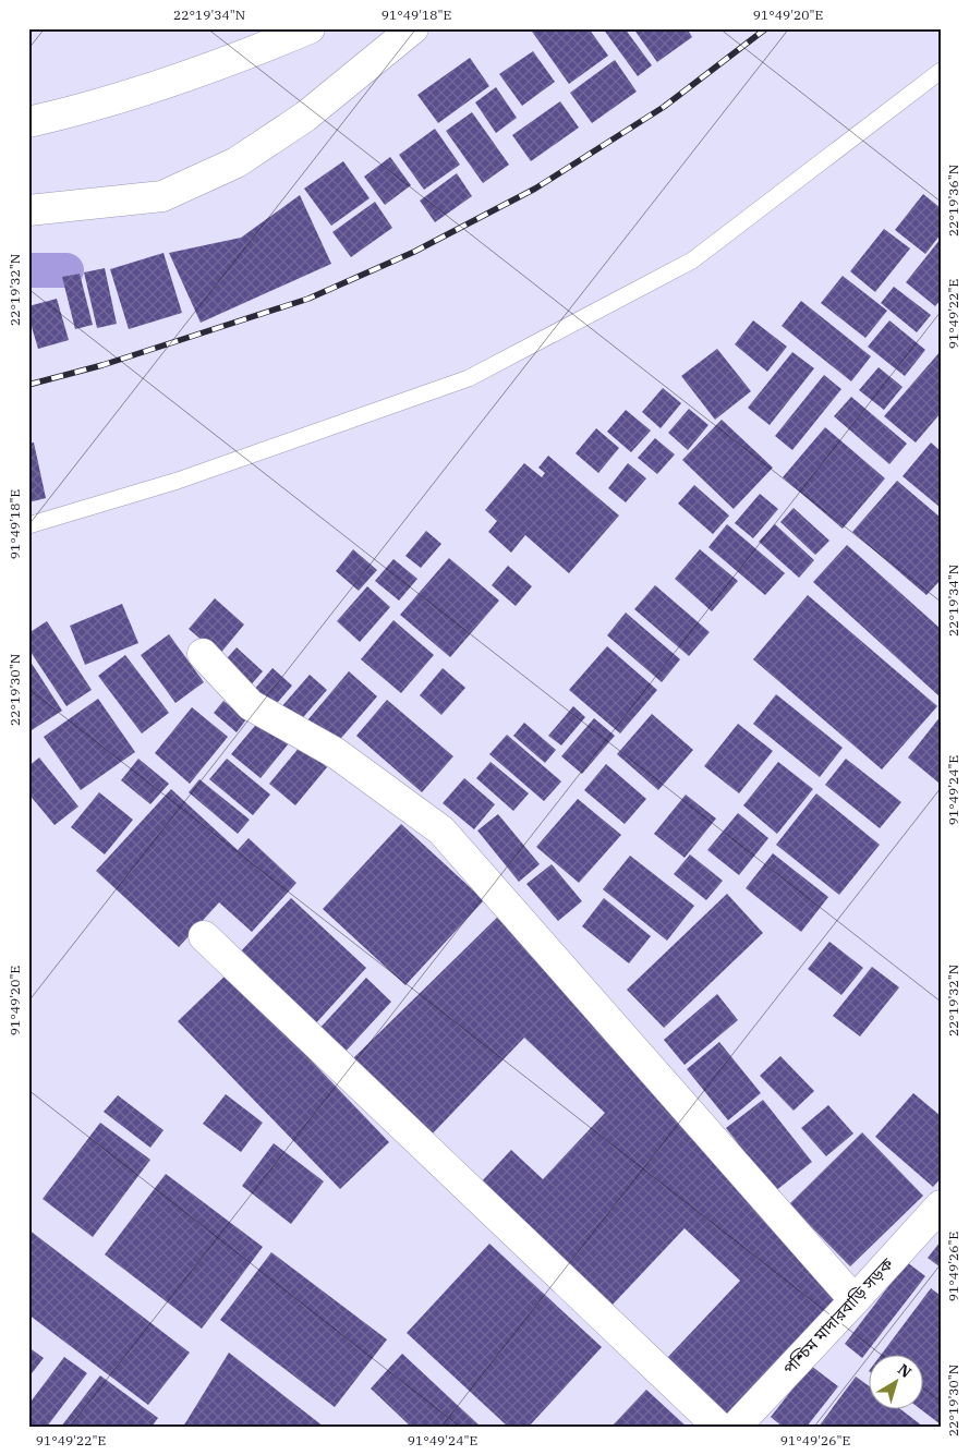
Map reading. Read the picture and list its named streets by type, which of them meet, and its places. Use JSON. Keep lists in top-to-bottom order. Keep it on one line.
{"streets":{"street":["পশ্চিম মাদারবাড়ি সড়ক"]},"north":"top right","coordinates":["22°19'34\"N","91°49'18\"E","91°49'20\"E","22°19'36\"N","22°19'32\"N","91°49'22\"E","22°19'30\"N","91°49'24\"E","91°49'26\"E"]}
